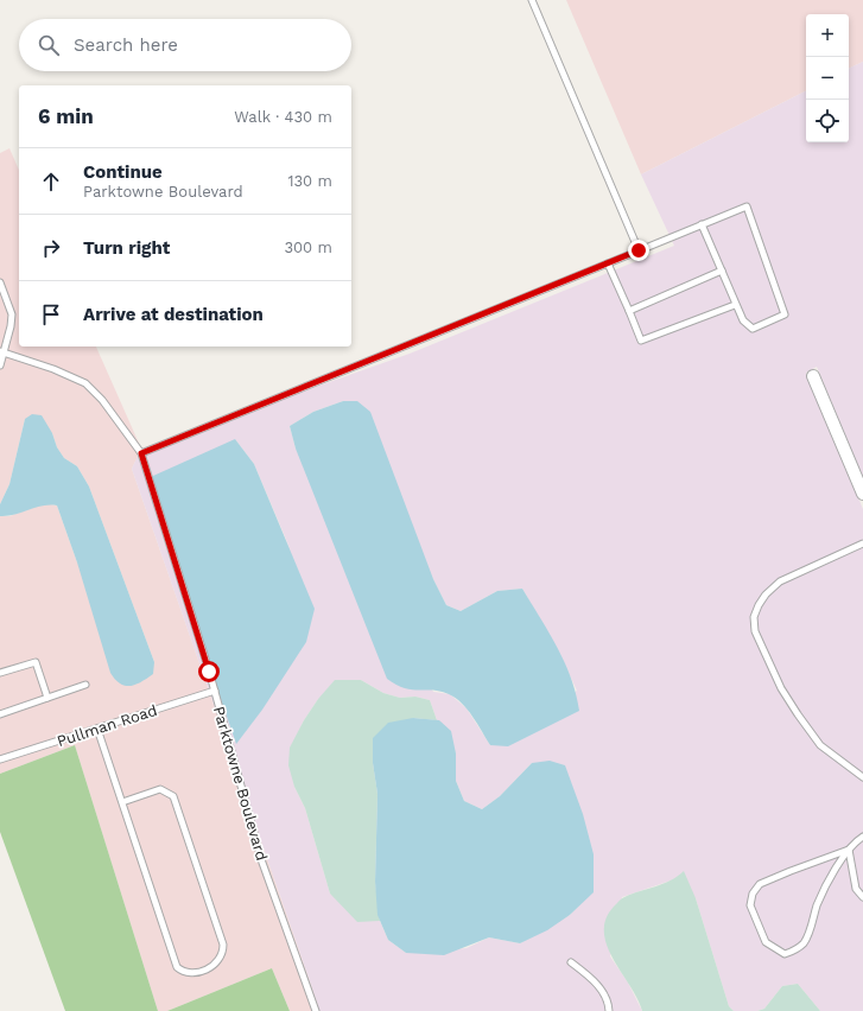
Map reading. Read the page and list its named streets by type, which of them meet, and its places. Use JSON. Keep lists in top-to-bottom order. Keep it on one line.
{"streets":{"lane":["Pullman Road","Parktowne Boulevard"]},"crossings":[["Pullman Road","Parktowne Boulevard"]],"page":{"map_buttons":["+","−"],"search":"Search here","heading":["6 min","Walk · 430 m"],"list":[["Continue","Parktowne Boulevard","130 m"],["Turn right","300 m"],"Arrive at destination"]}}
